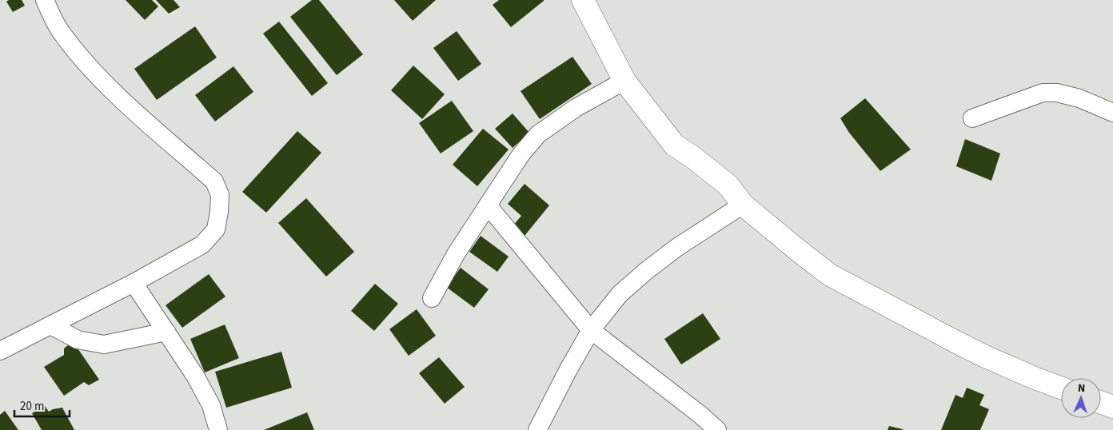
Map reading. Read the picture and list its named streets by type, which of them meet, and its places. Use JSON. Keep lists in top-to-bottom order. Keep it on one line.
{"scale_bar":"20 m","north":"top"}
